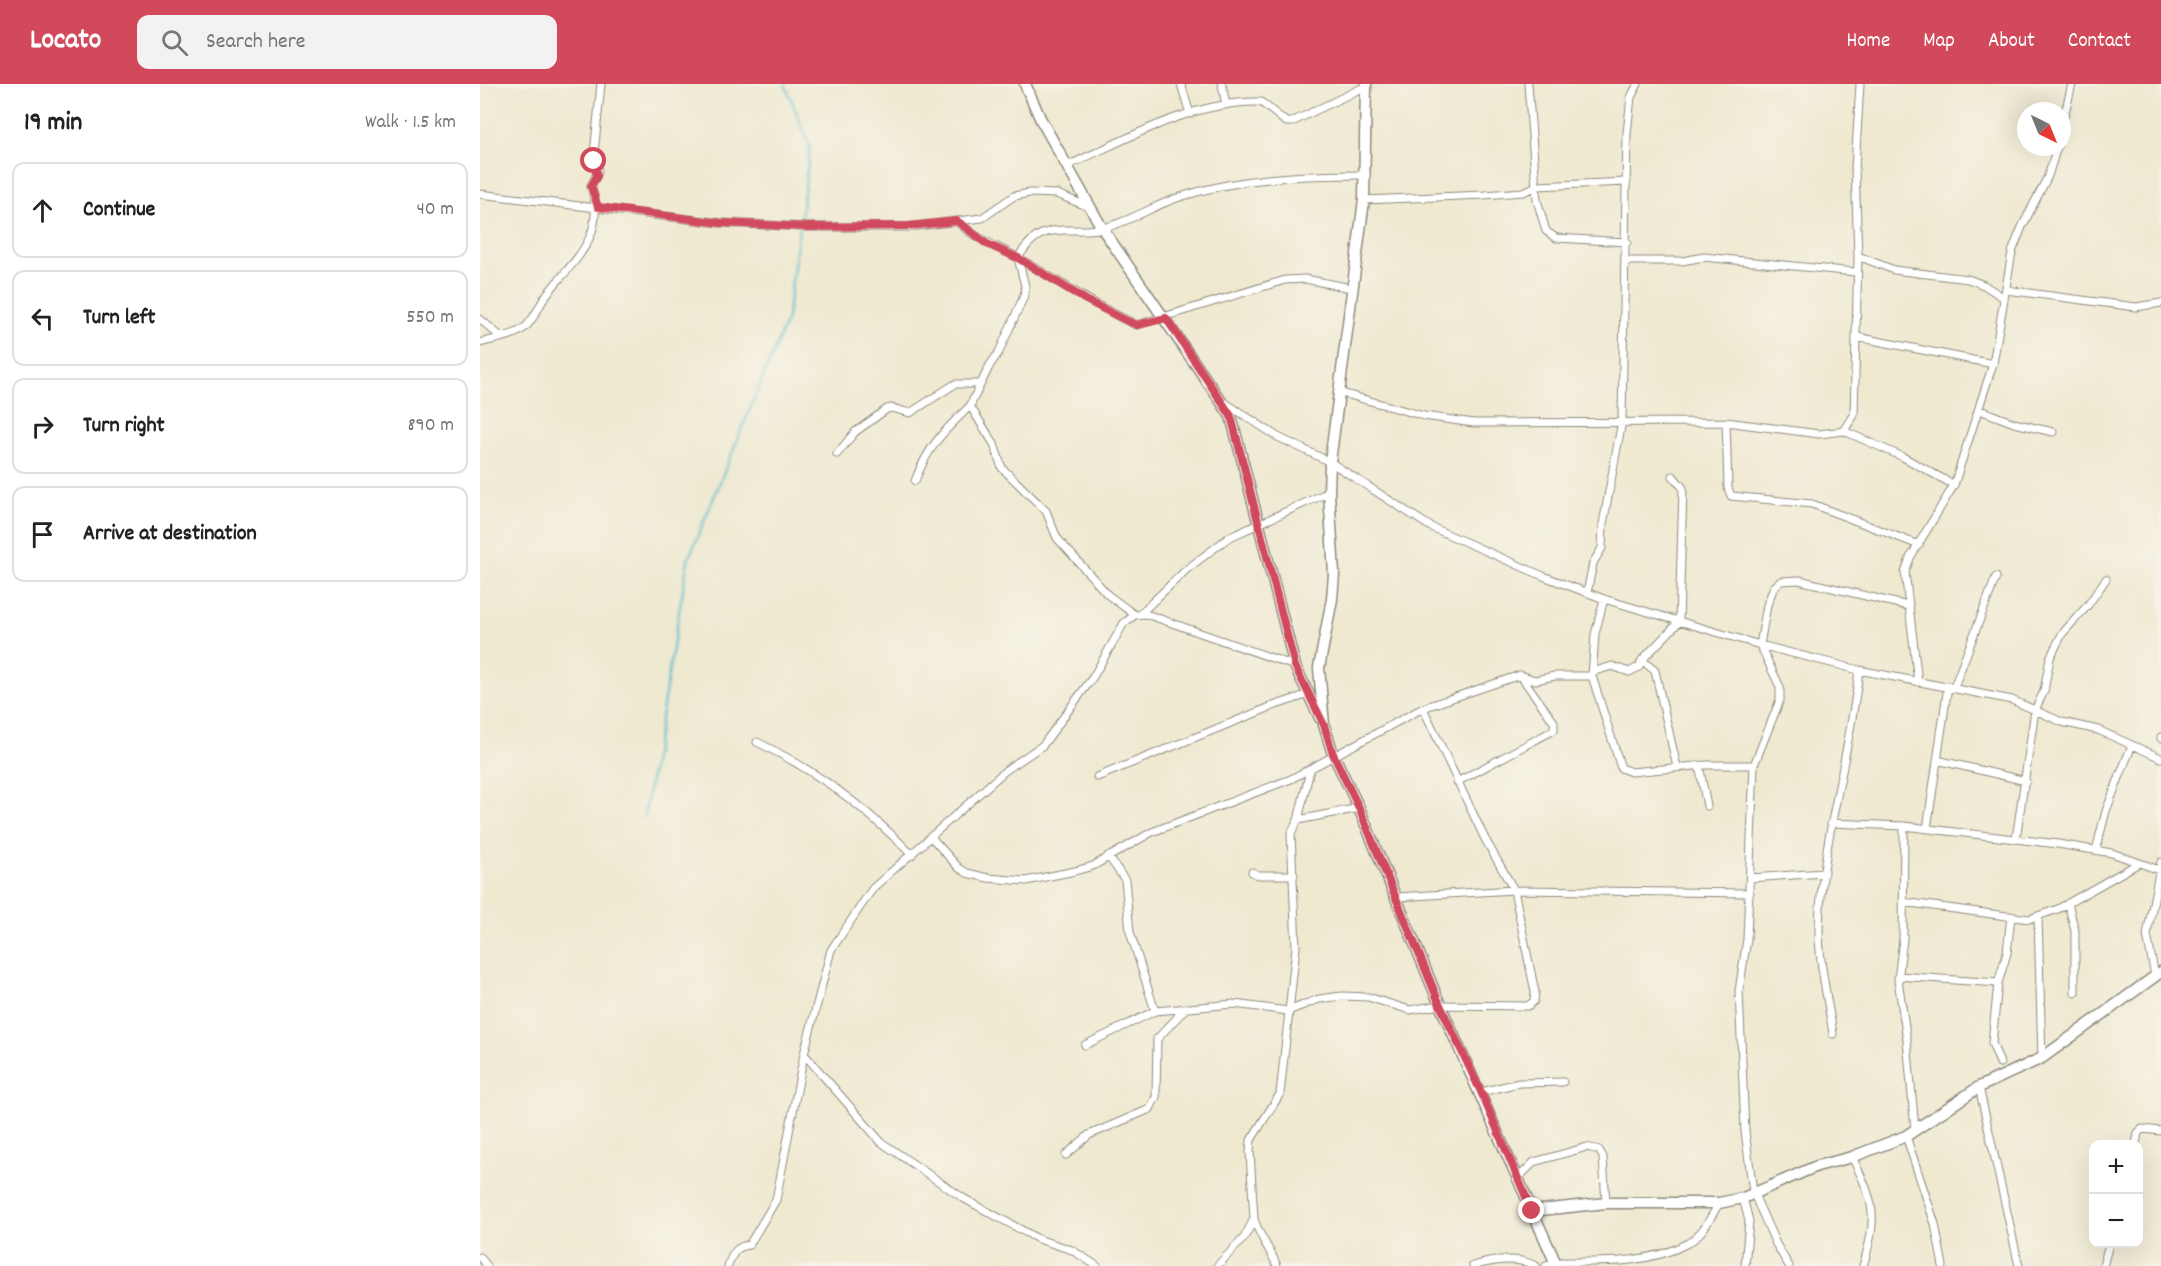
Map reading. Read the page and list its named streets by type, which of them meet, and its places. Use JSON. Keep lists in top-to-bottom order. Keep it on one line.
{"north":"bottom right","page":{"header":"Locato","search":"Search here","nav":["Home","Map","About","Contact"],"heading":["19 min","Walk · 1.5 km"],"list":[["Continue","40 m"],["Turn left","550 m"],["Turn right","890 m"],"Arrive at destination"],"map_buttons":["+","−"]}}
